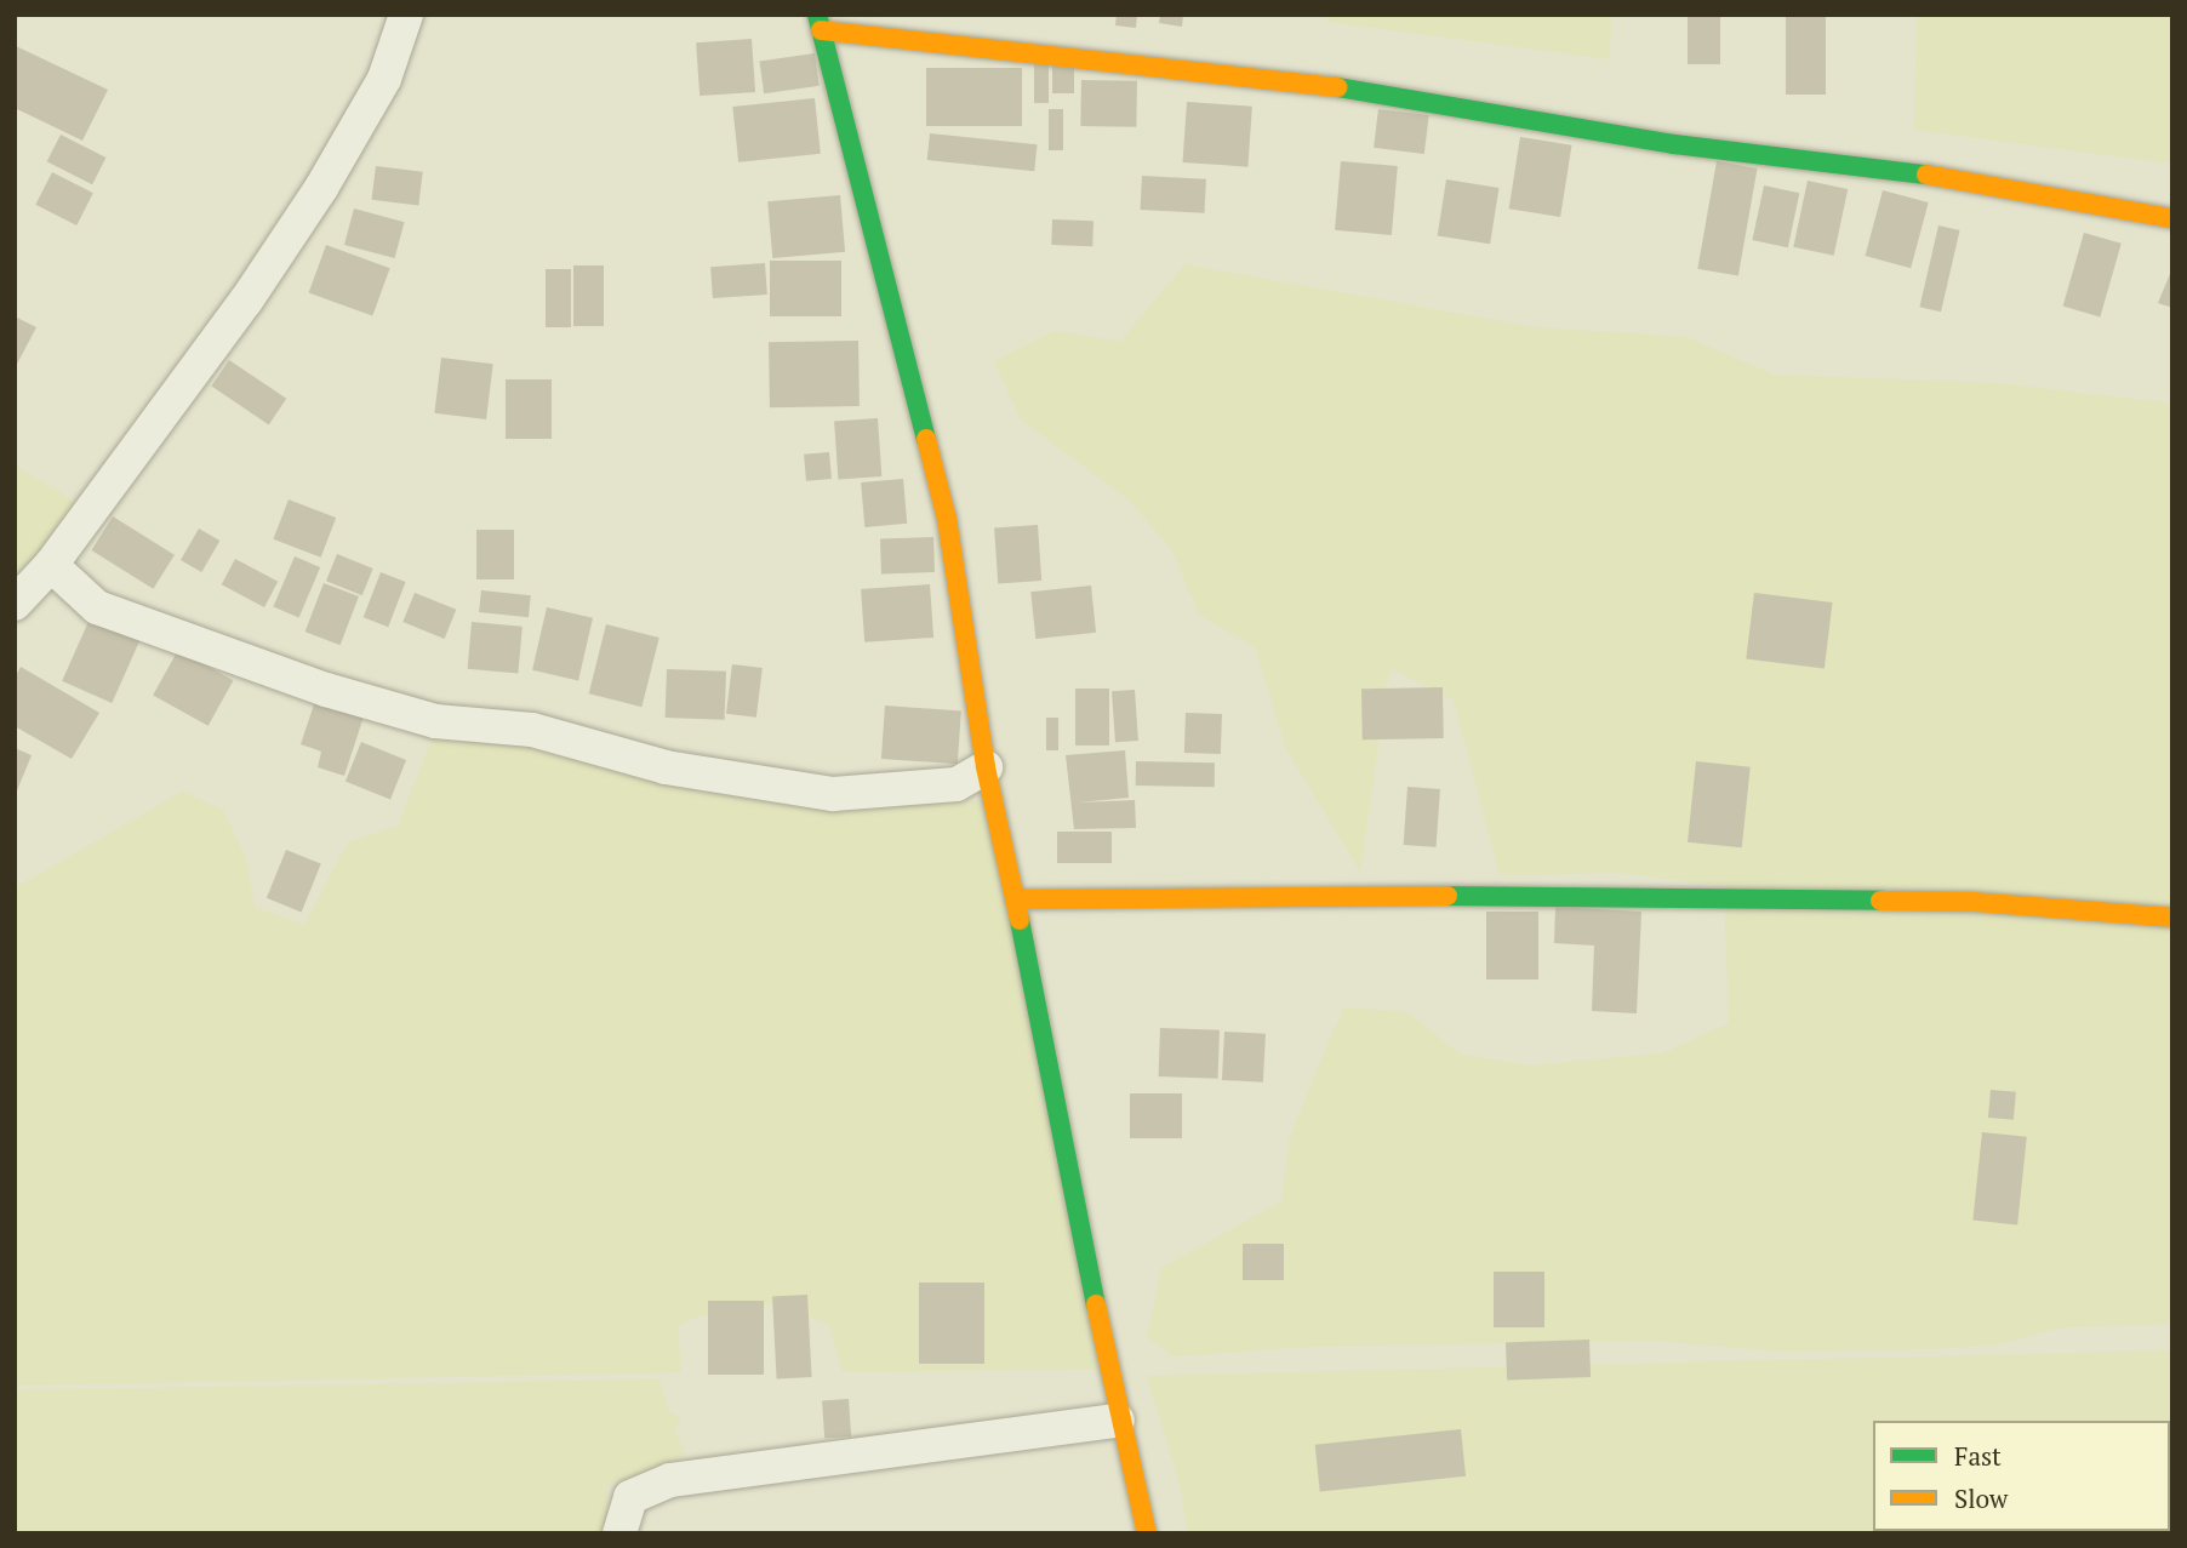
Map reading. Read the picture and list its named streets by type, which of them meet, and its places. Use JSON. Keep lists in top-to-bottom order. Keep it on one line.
{"legend":["Fast","Slow"]}
